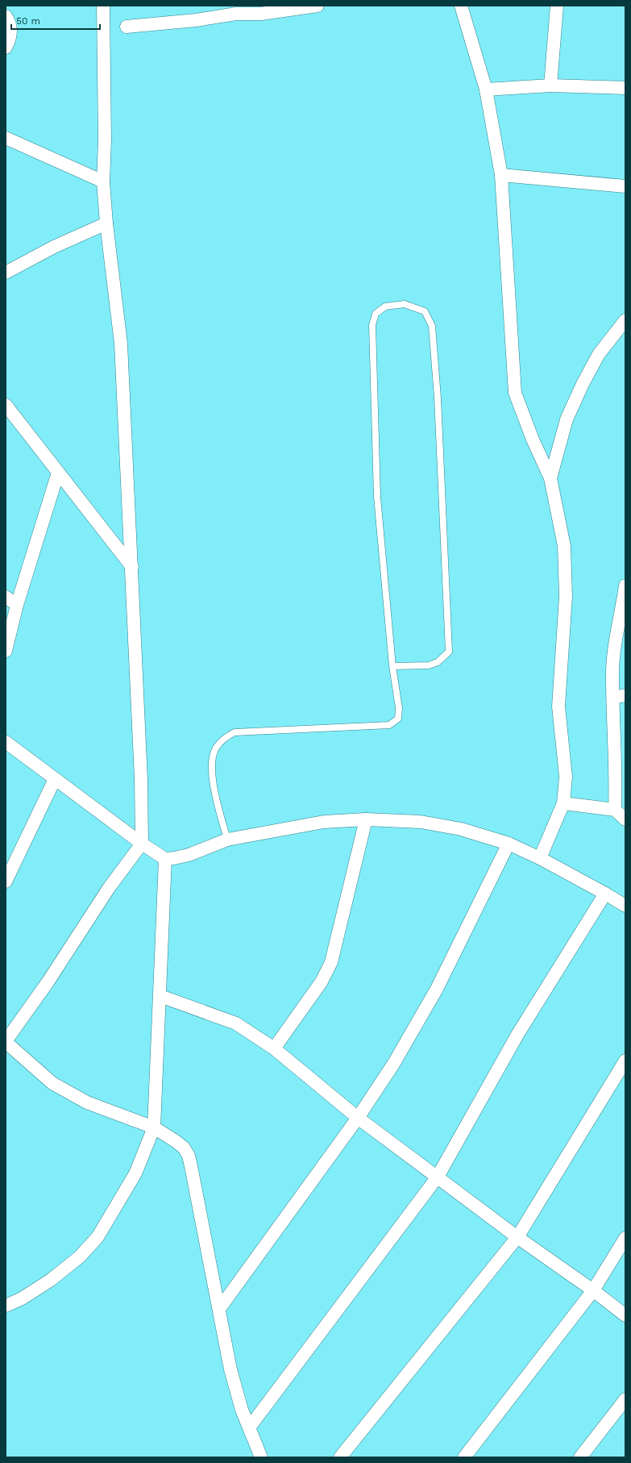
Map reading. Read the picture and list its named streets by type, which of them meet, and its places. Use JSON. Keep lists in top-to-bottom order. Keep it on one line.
{"scale_bar":"50 m"}
